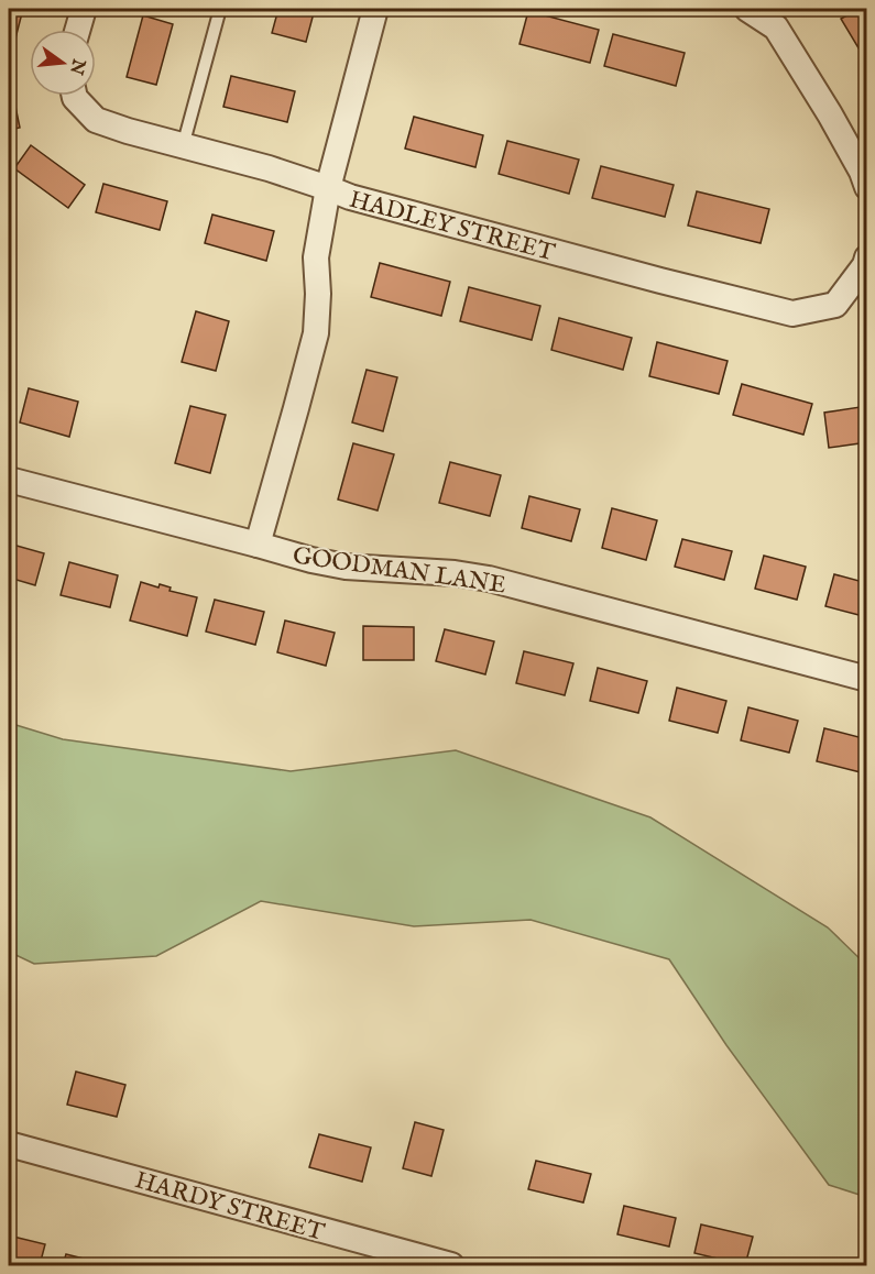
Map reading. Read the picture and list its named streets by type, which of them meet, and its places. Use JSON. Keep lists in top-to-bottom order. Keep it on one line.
{"streets":{"street":["HADLEY STREET","GOODMAN LANE","HARDY STREET"]},"north":"right"}
